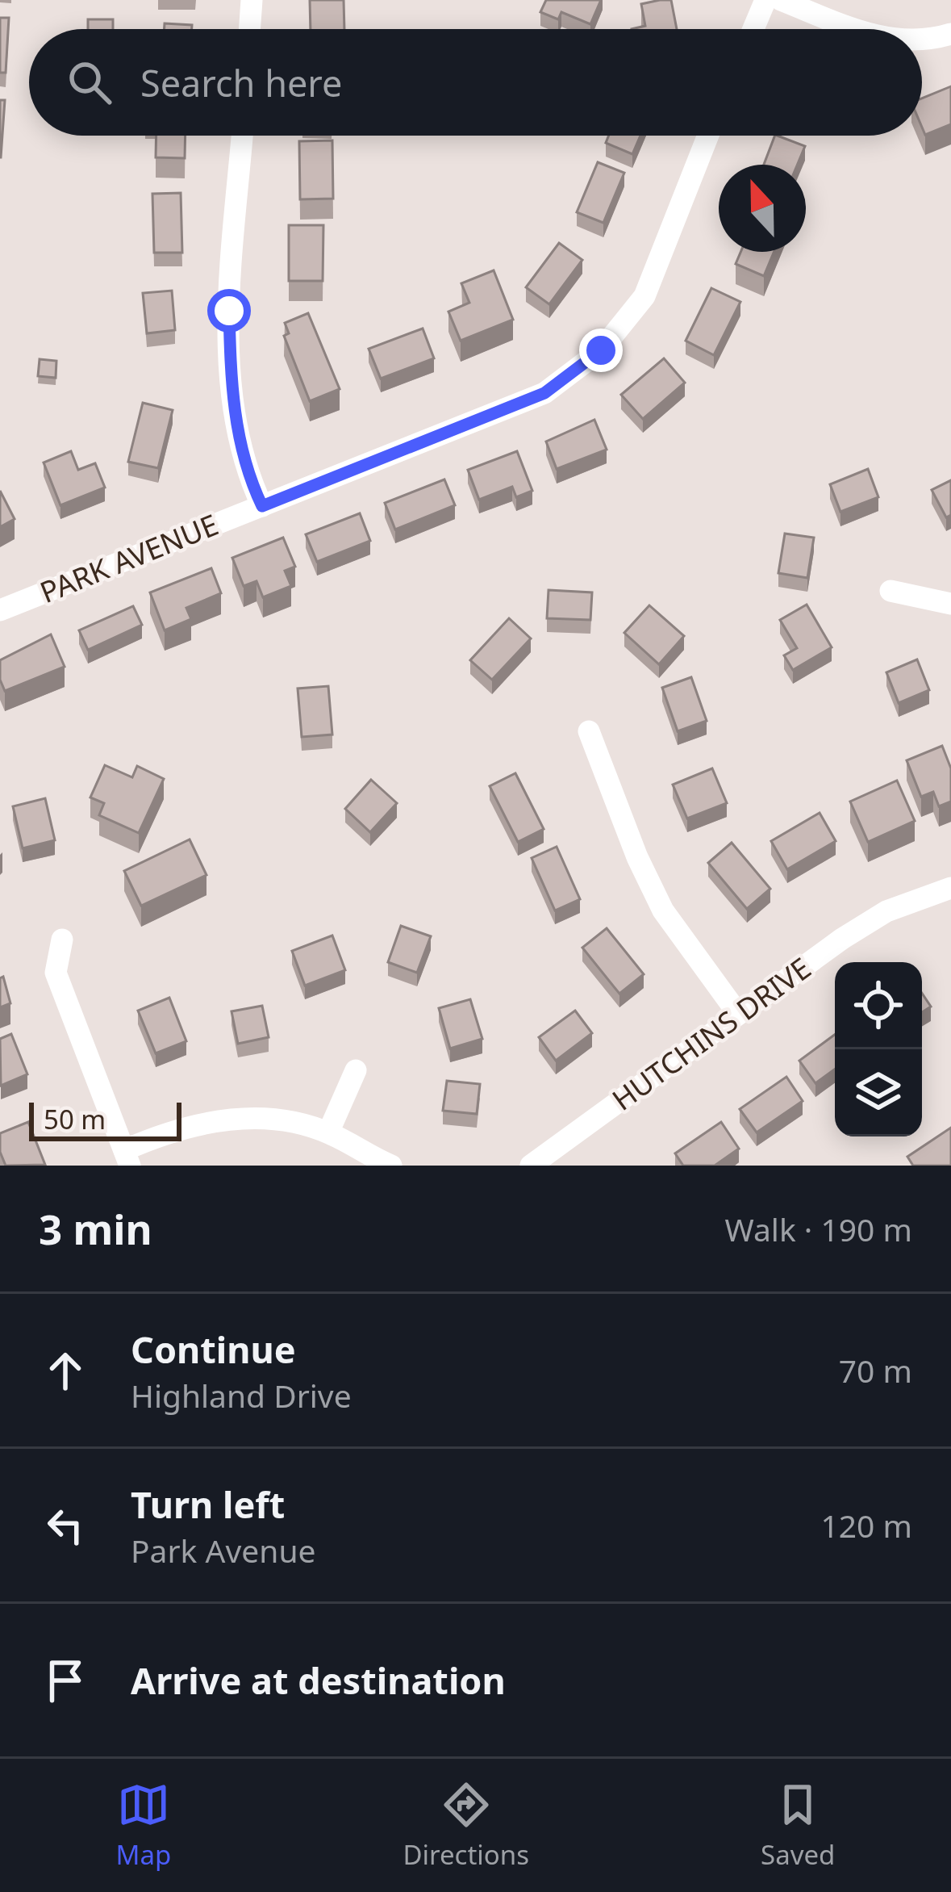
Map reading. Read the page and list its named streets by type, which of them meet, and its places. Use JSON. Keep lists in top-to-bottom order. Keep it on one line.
{"streets":{"street":["PARK AVENUE","HUTCHINS DRIVE"]},"scale_bar":"50 m","north":"top","page":{"search":"Search here","scale":"50 m","heading":["3 min","Walk · 190 m"],"list":[["Continue","Highland Drive","70 m"],["Turn left","Park Avenue","120 m"],"Arrive at destination"],"nav":["Map","Directions","Saved"]}}
